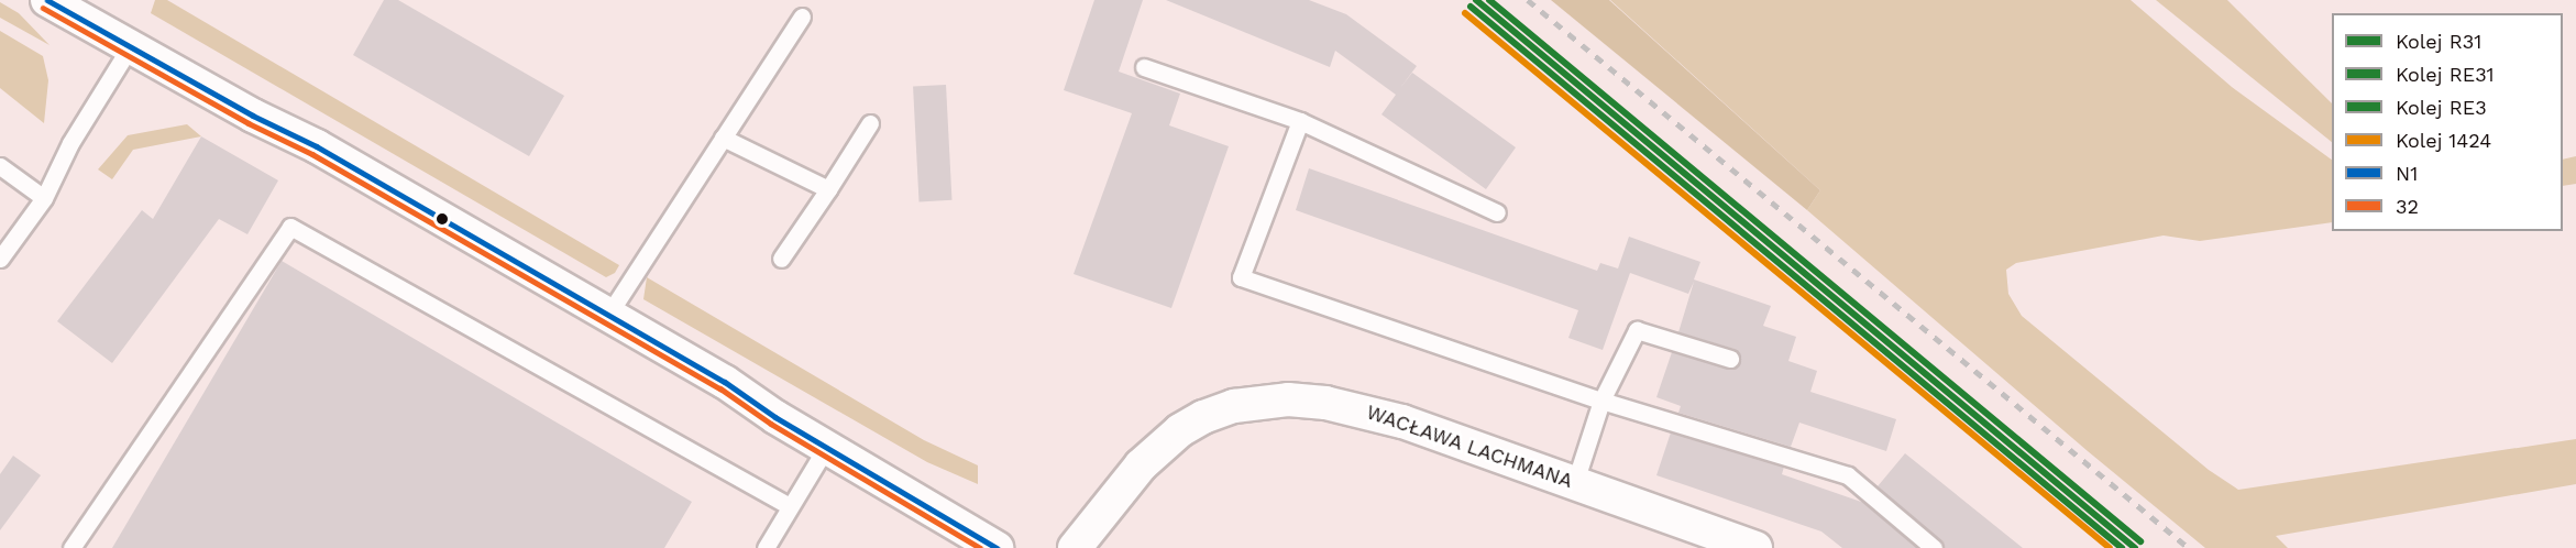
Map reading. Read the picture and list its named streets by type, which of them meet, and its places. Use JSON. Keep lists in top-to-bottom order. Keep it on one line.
{"streets":{"street":["WACŁAWA LACHMANA"]},"lines":["rail line R31","rail line RE3","transit line N1","rail line RE31","transit line 32","rail line 1424"],"legend":["Kolej R31","Kolej RE31","Kolej RE3","Kolej 1424","N1","32"]}
